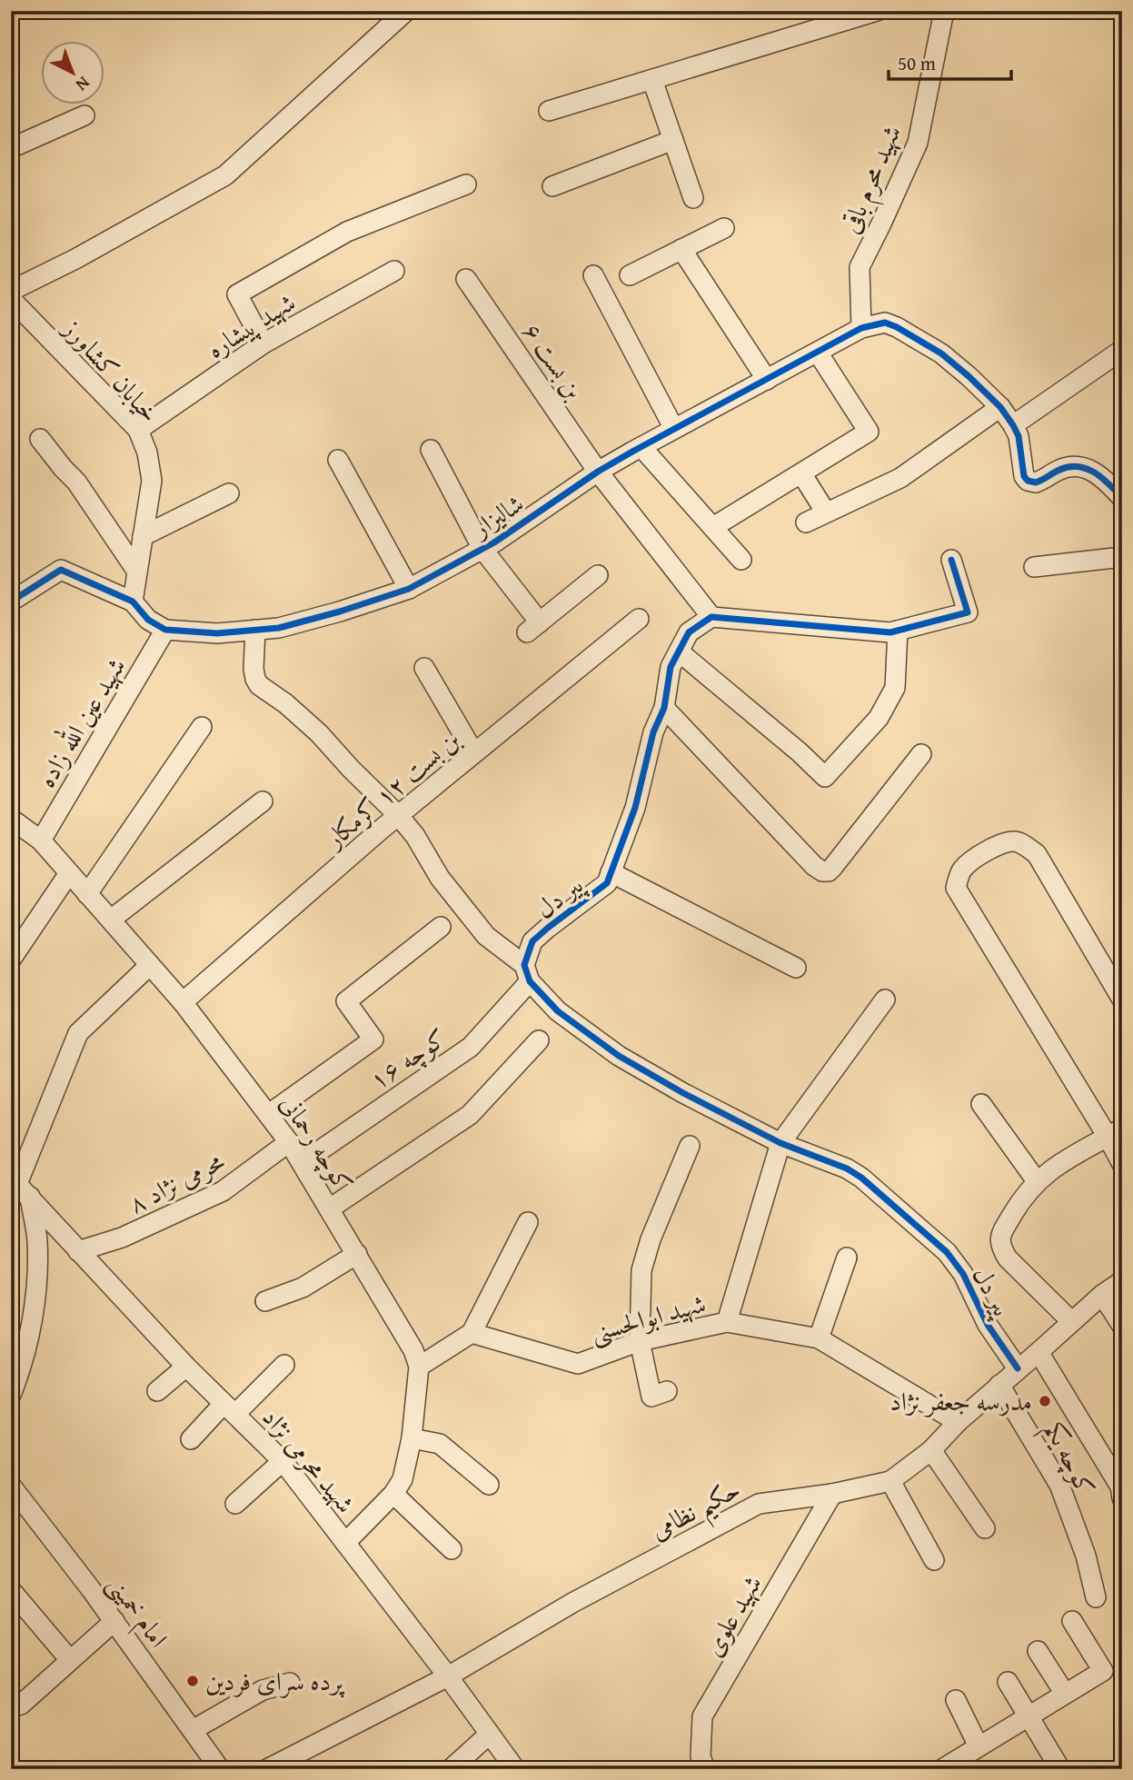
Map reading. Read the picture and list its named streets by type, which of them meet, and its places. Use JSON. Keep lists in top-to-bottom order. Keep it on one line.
{"streets":{"street":["شهید محرم باقی","شهید پیشاره","بن بست ۶","خیابان کشاورز","شالیزار","شهید عین الله زاده","بن بست ۱۲ کرمکار","پیر دل","کوچه ۱۶","کوچه رحمانی","محرمی نژاد ۸","شهید ابوالحسنی","کوچه یکم","شهید محرمی نژاد","حکیم نظامی","امام خمینی","شهید علوی"]},"crossings":[["شهید محرم باقی","شالیزار"],["شهید پیشاره","خیابان کشاورز"],["بن بست ۶","شالیزار"],["بن بست ۶","پیر دل"],["شالیزار","شهید عین الله زاده"],["شهید عین الله زاده","کوچه رحمانی"],["بن بست ۱۲ کرمکار","کوچه رحمانی"],["پیر دل","کوچه ۱۶"],["پیر دل","حکیم نظامی"],["کوچه ۱۶","کوچه رحمانی"],["کوچه رحمانی","محرمی نژاد ۸"],["کوچه رحمانی","شهید محرمی نژاد"],["محرمی نژاد ۸","شهید محرمی نژاد"],["شهید ابوالحسنی","حکیم نظامی"],["کوچه یکم","حکیم نظامی"],["شهید محرمی نژاد","حکیم نظامی"],["حکیم نظامی","شهید علوی"]],"places":["مدرسه جعفر نژاد","پرده سرای فردین"],"scale_bar":"50 m","north":"bottom right"}
